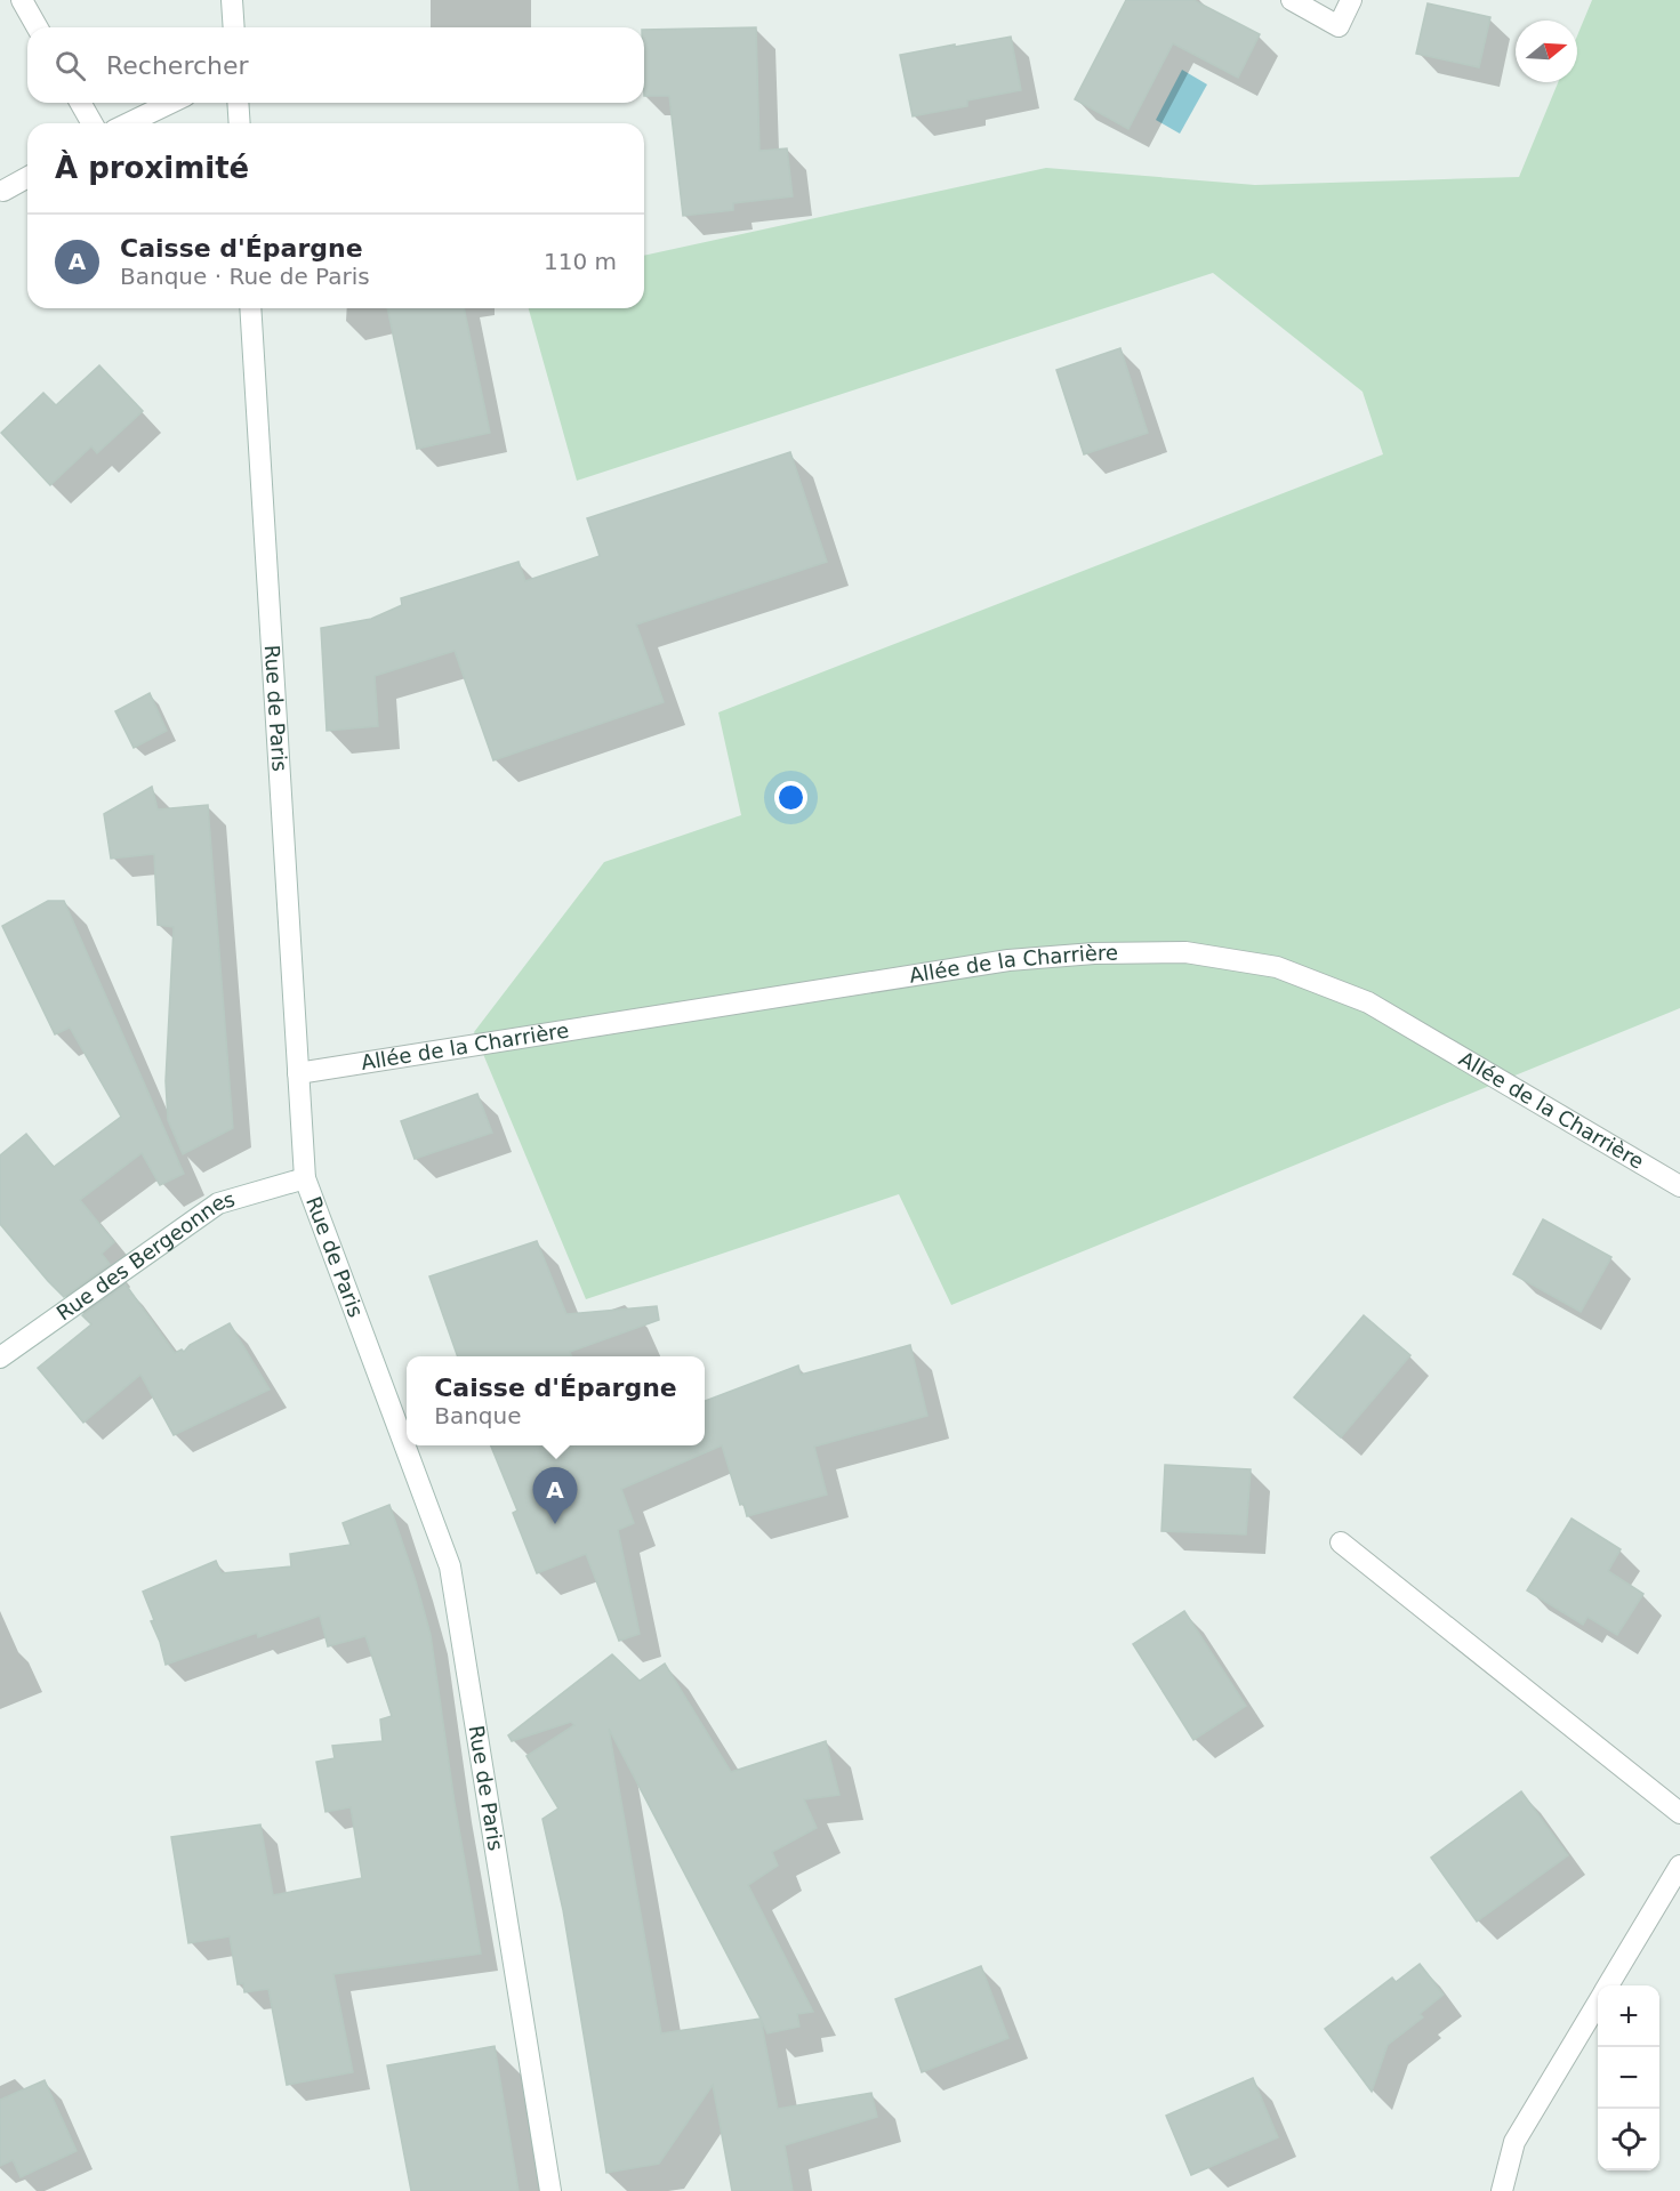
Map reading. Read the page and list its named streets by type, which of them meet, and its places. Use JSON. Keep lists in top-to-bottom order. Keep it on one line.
{"streets":{"street":["Rue de Paris","Allée de la Charrière","Rue des Bergeonnes"]},"crossings":[["Rue de Paris","Allée de la Charrière"],["Rue de Paris","Rue des Bergeonnes"]],"north":"right","page":{"search":"Rechercher","heading":"À proximité","list":[{"mark":"A","name":"Caisse d'Épargne","note":"Banque · Rue de Paris","value":"110 m"}],"popup":["Caisse d'Épargne","Banque"],"pins":"A","map_buttons":["+","−"]}}
